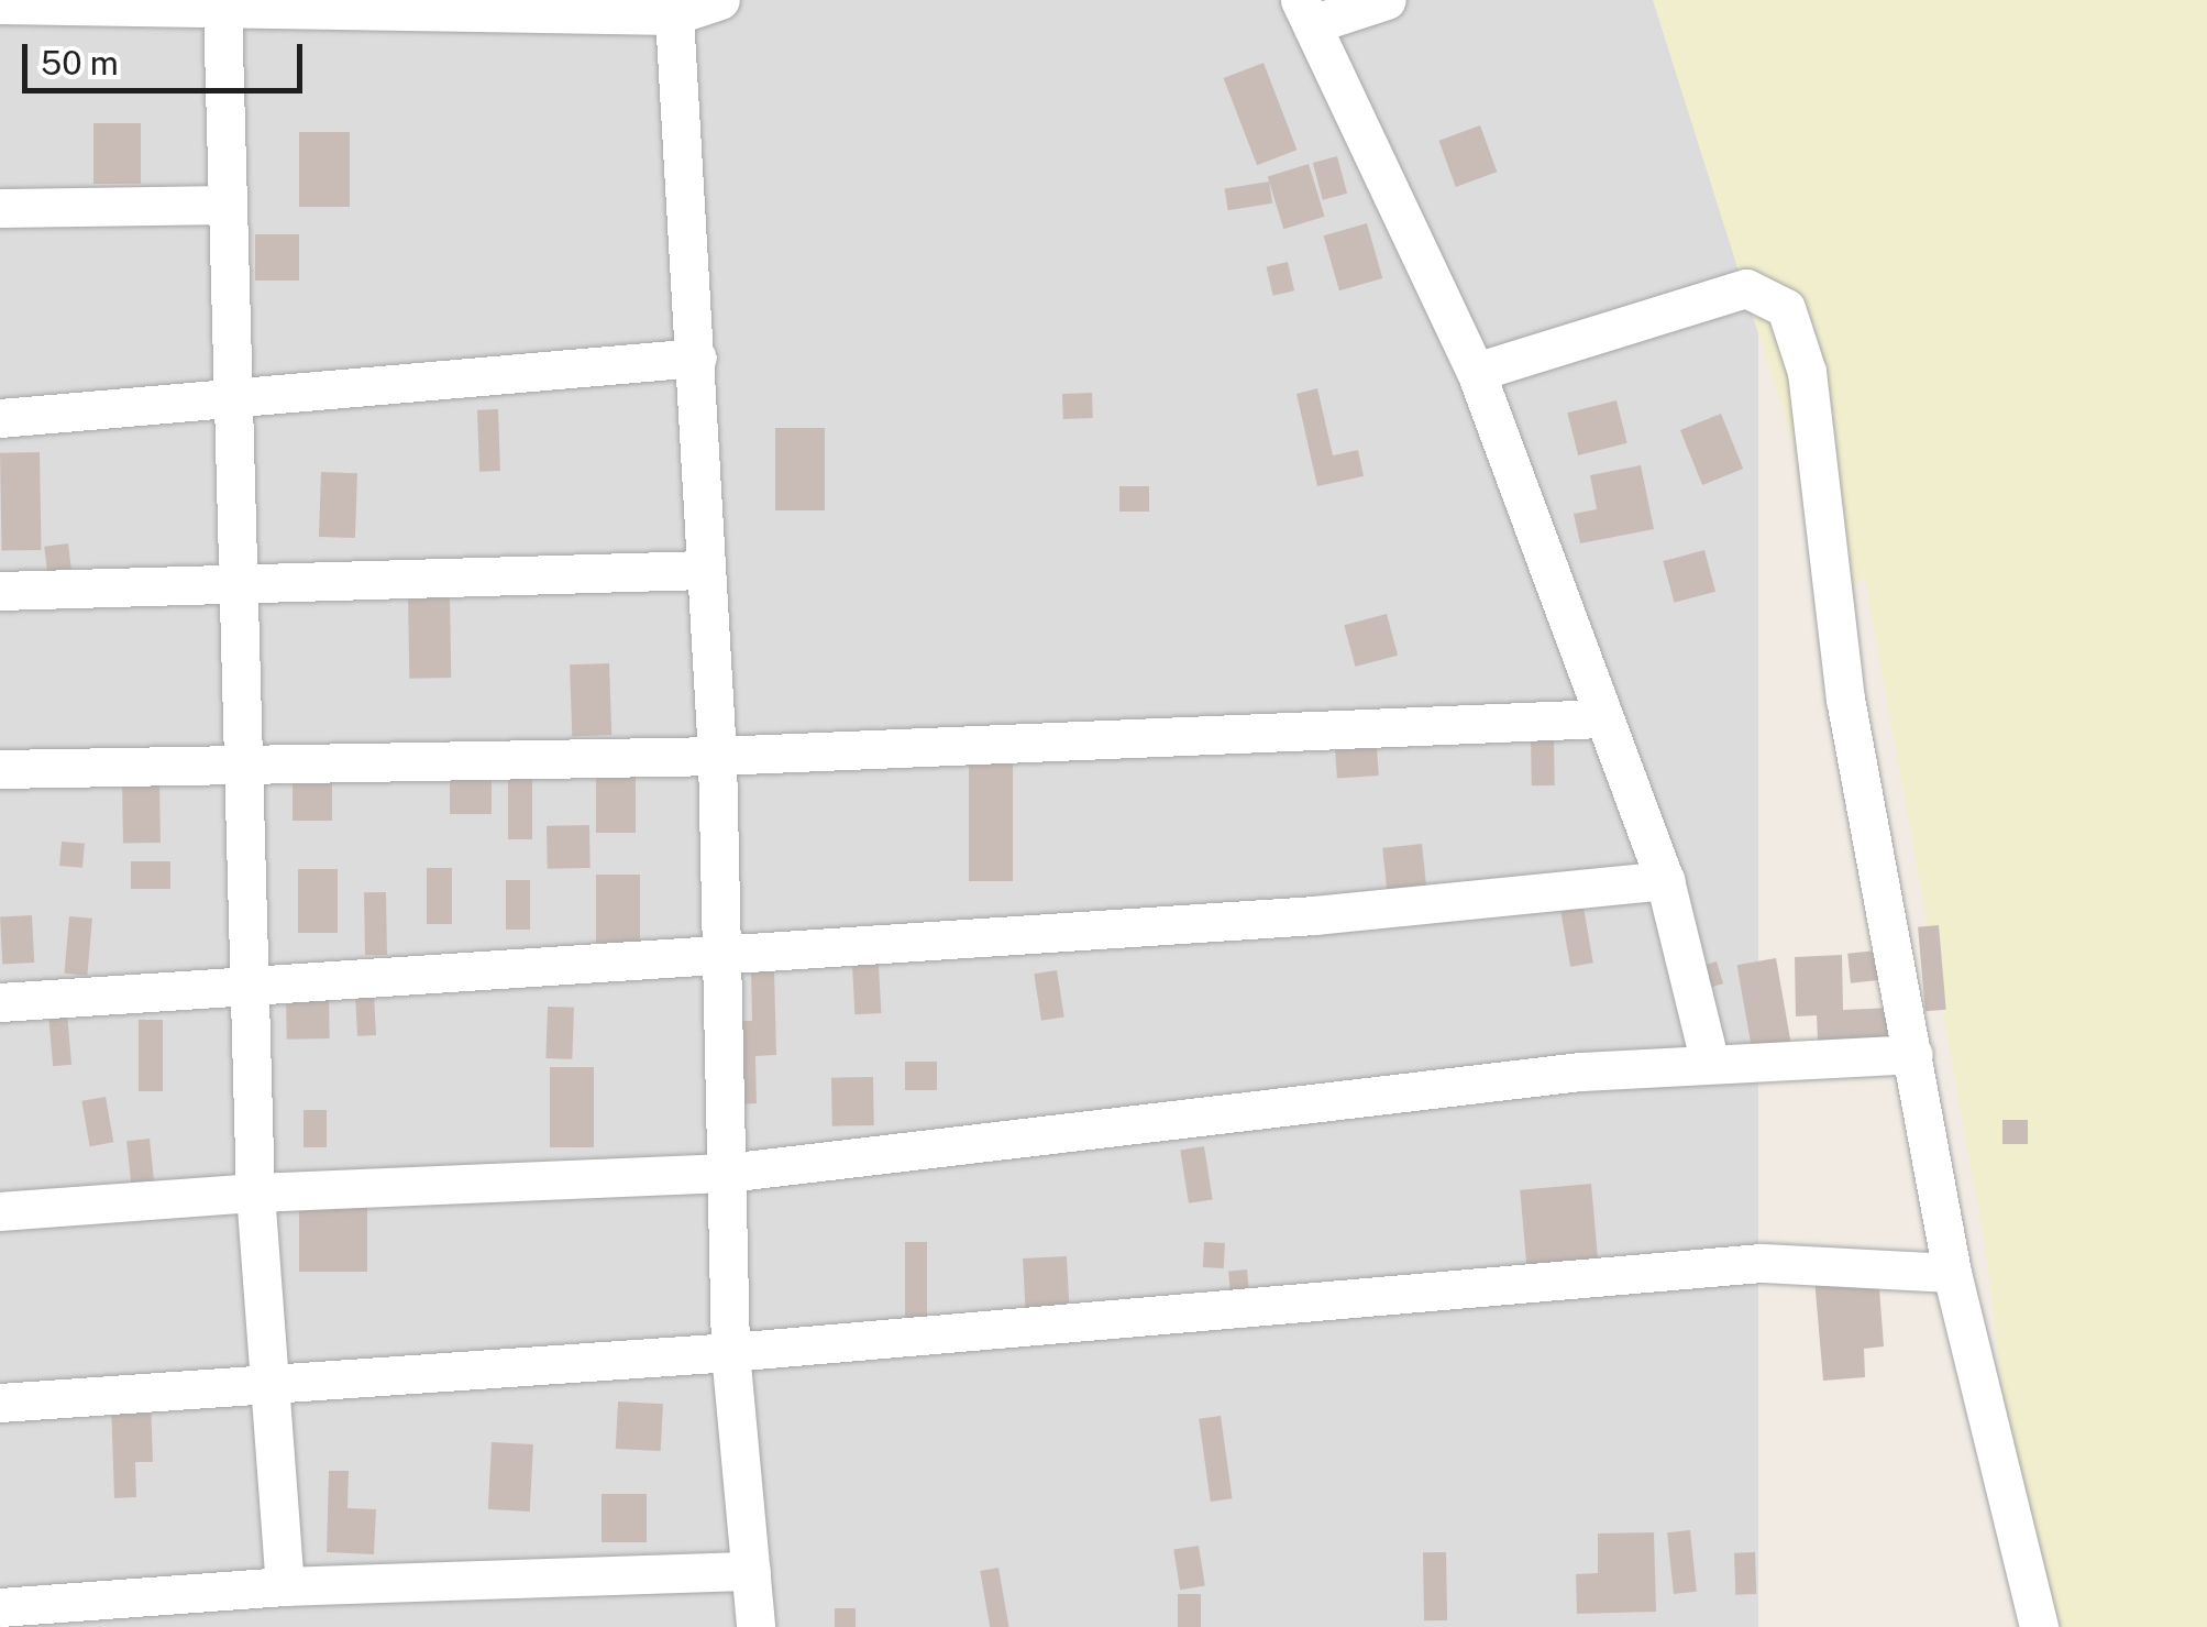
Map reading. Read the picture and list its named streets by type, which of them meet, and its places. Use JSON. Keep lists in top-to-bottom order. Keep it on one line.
{"scale_bar":"50 m"}
